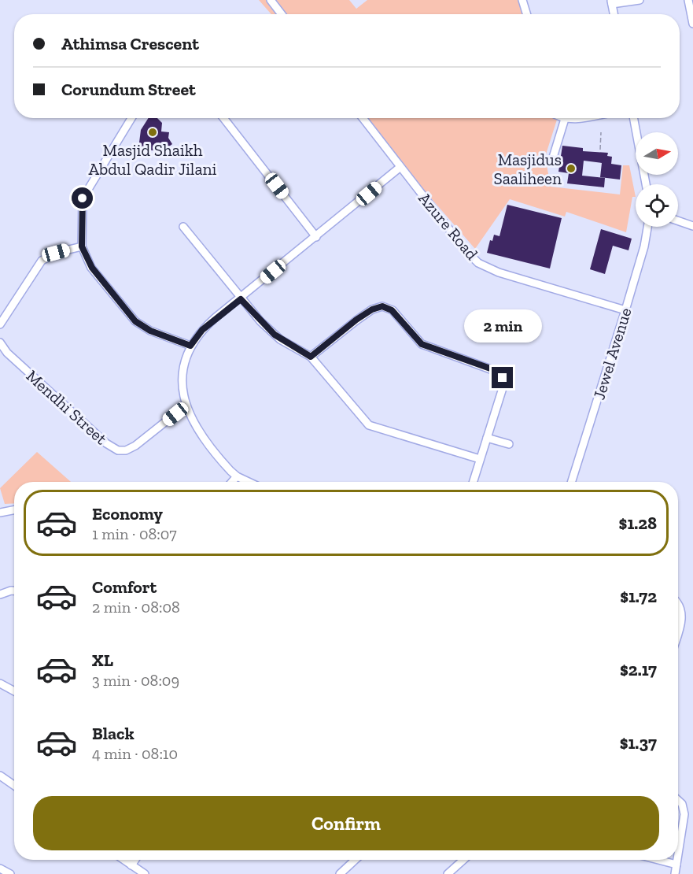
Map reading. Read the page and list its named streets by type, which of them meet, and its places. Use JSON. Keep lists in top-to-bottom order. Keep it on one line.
{"streets":{"street":["Azure Road","Jewel Avenue","Mendhi Street"]},"crossings":[["Azure Road","Jewel Avenue"]],"places":["Masjid Shaikh Abdul Qadir Jilani","Masjidus Saaliheen"],"north":"right","page":{"banner":["Athimsa Crescent","Corundum Street"],"bubble":"2 min","list":[{"name":"Economy","note":"1 min · 08:07","value":"$1.28"},{"name":"Comfort","note":"2 min · 08:08","value":"$1.72"},{"name":"XL","note":"3 min · 08:09","value":"$2.17"},{"name":"Black","note":"4 min · 08:10","value":"$1.37"}],"buttons":"Confirm"}}
